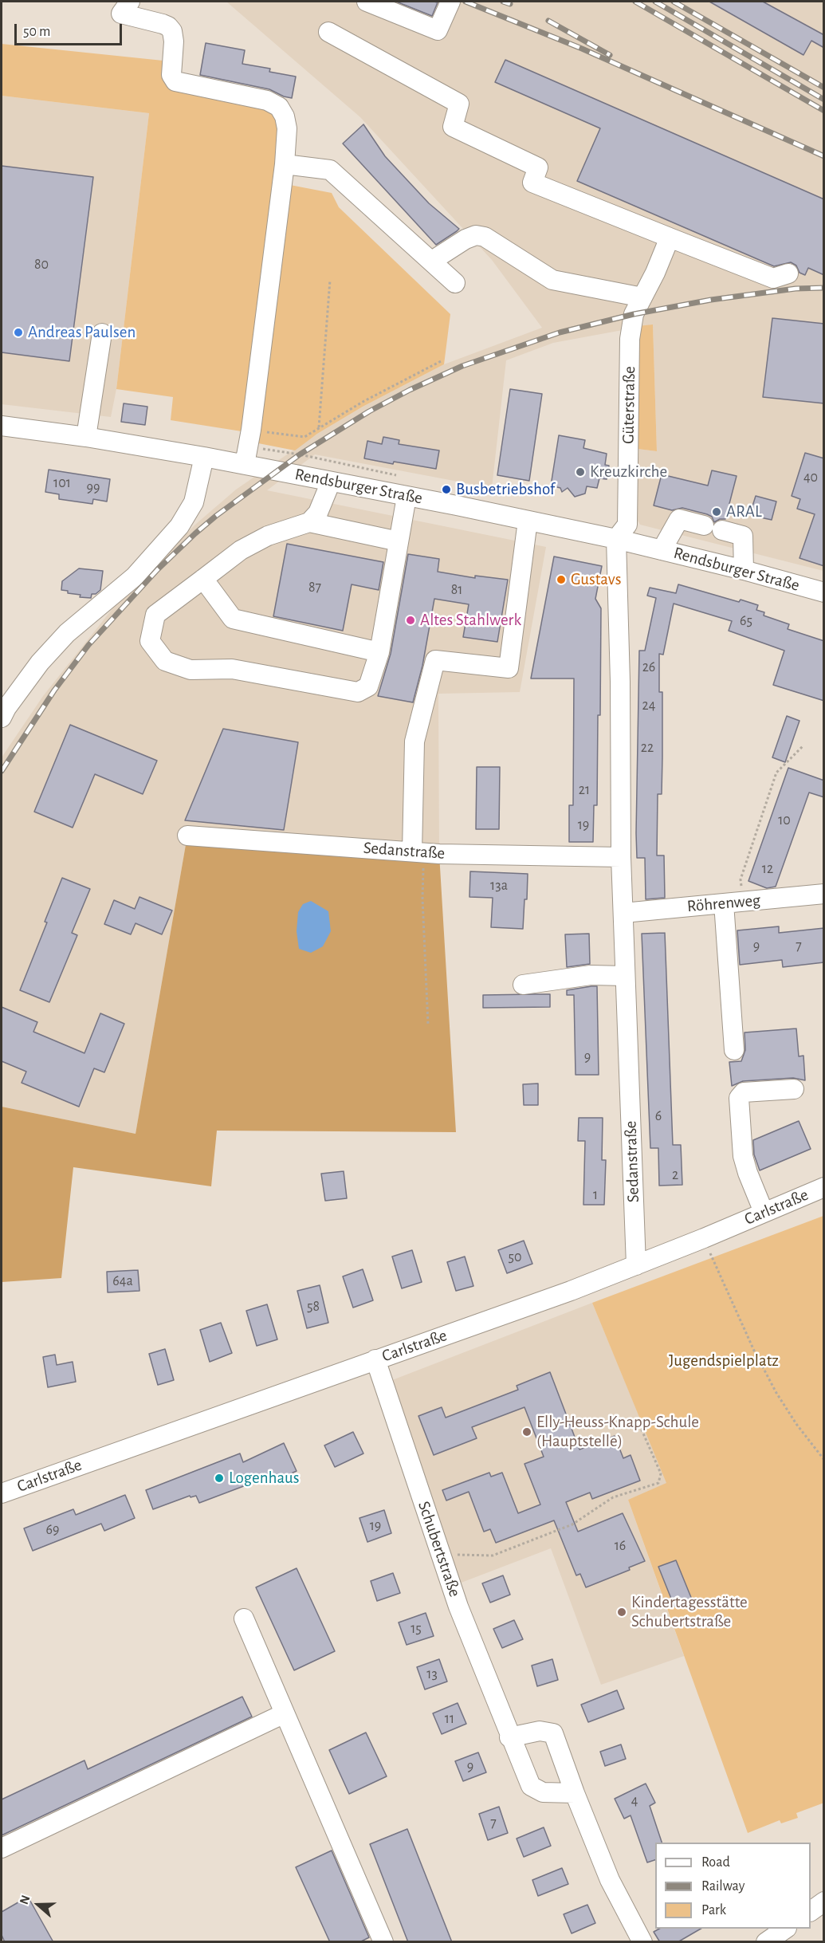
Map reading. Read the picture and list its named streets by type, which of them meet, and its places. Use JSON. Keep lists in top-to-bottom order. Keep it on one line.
{"streets":{"street":["Güterstraße","Rendsburger Straße","Sedanstraße","Röhrenweg","Carlstraße","Schubertstraße"]},"crossings":[["Güterstraße","Rendsburger Straße"],["Güterstraße","Sedanstraße"],["Rendsburger Straße","Sedanstraße"],["Sedanstraße","Röhrenweg"],["Sedanstraße","Carlstraße"],["Carlstraße","Schubertstraße"]],"parks":["Jugendspielplatz"],"places":["Andreas Paulsen","Kreuzkirche","Busbetriebshof","ARAL","Gustavs","Altes Stahlwerk","Elly-Heuss-Knapp-Schule (Hauptstelle)","Logenhaus","Kindertagesstätte Schubertstraße"],"house_numbers":["80","40","101","99","87","81","65","26","24","22","21","10","19","12","13a","9","7","9","6","2","1","50","64a","58","19","69","16","15","13","11","9","4","7"],"legend":["Road","Railway","Park"],"scale_bar":"50 m","north":"left"}
